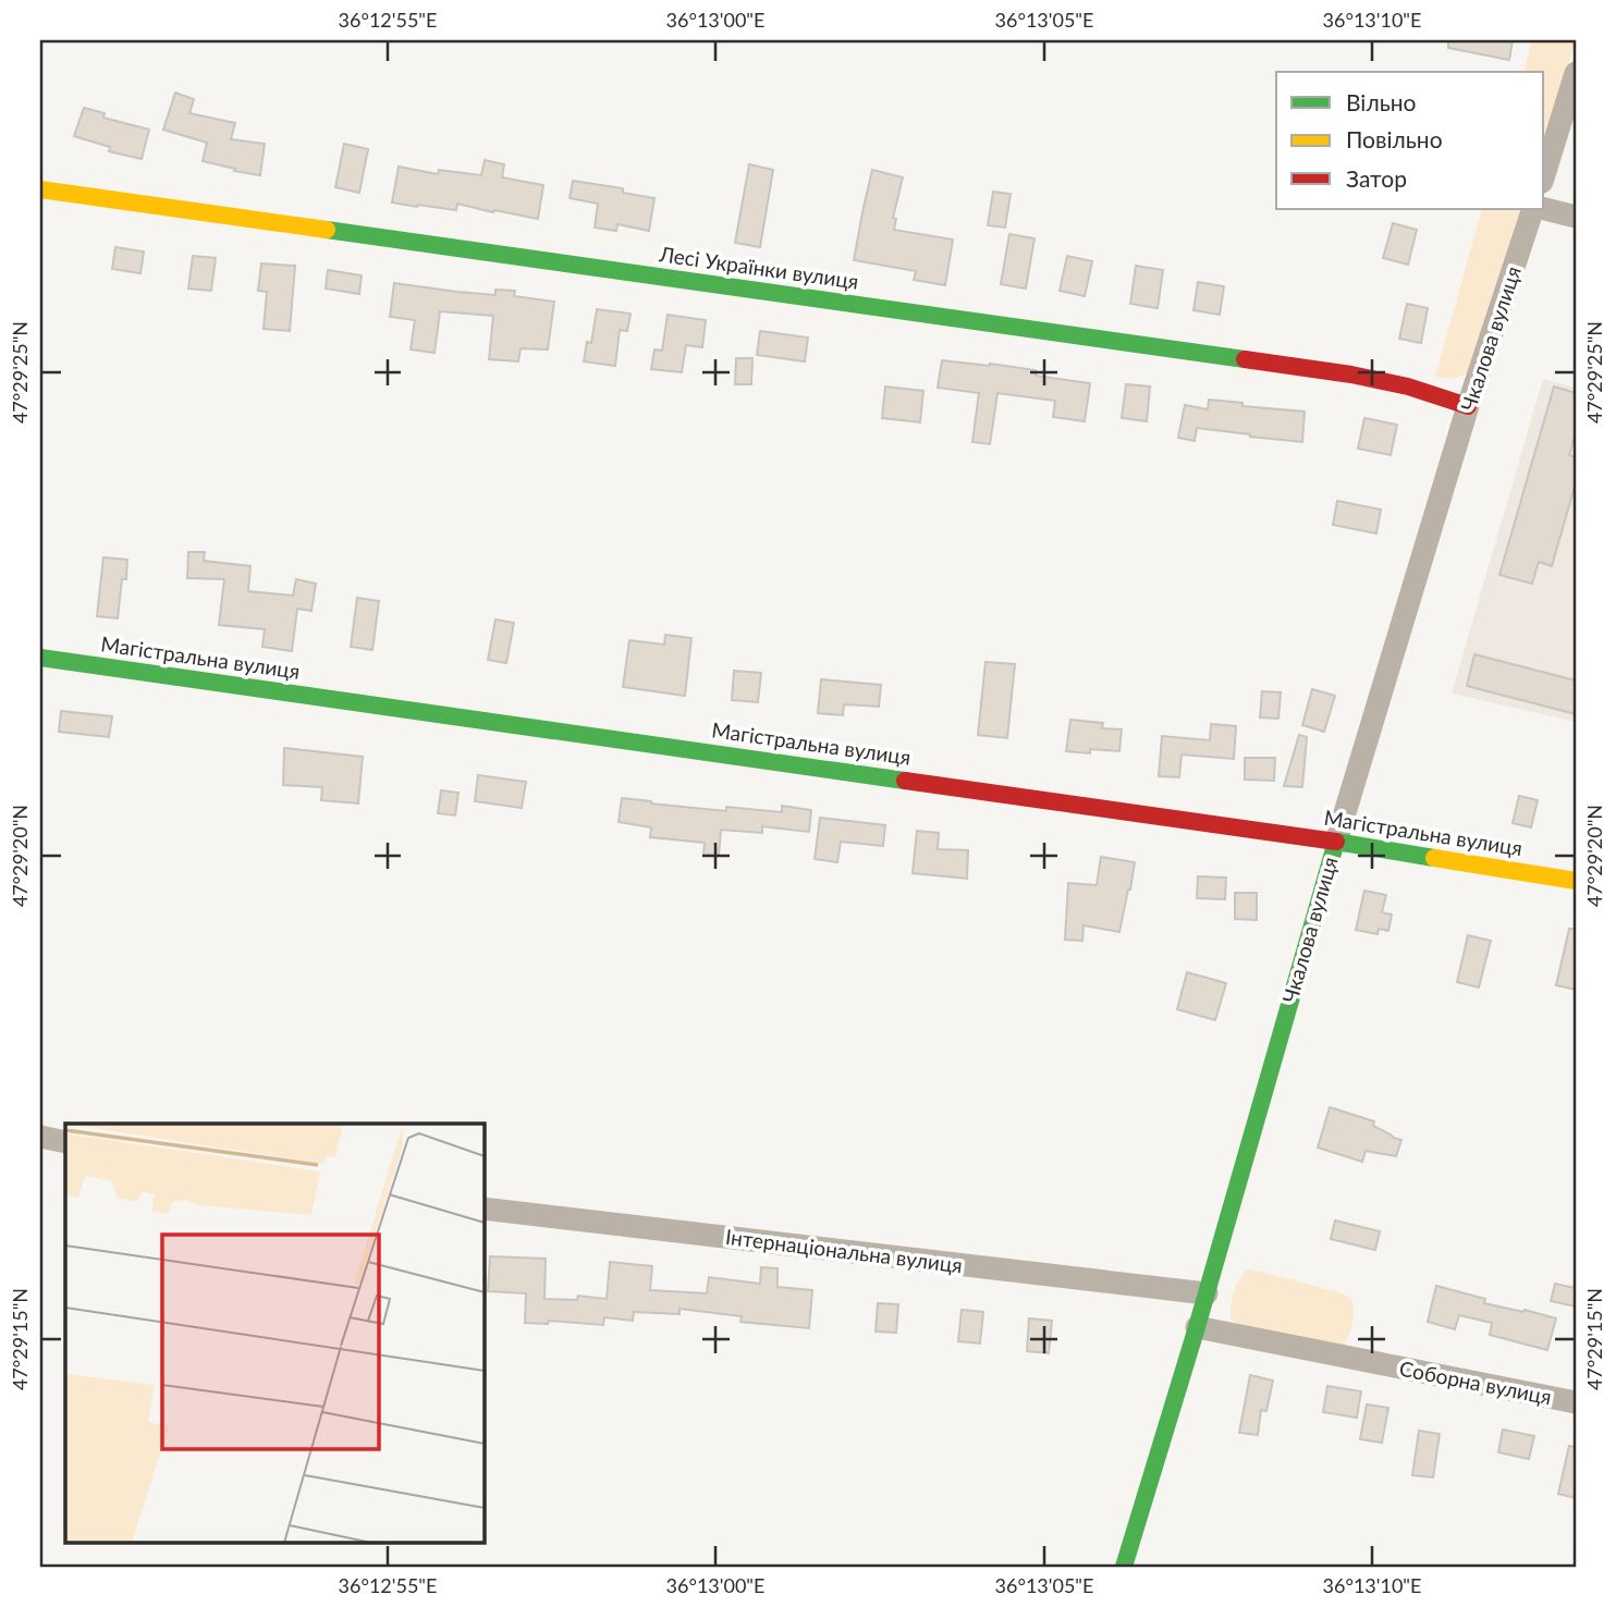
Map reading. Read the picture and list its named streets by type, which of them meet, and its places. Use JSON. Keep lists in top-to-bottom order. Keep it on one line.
{"streets":{"main road":["Лесі Українки вулиця","Чкалова вулиця","Магістральна вулиця"],"street":["Інтернаціональна вулиця","Соборна вулиця"]},"crossings":[["Лесі Українки вулиця","Чкалова вулиця"],["Чкалова вулиця","Магістральна вулиця"],["Чкалова вулиця","Інтернаціональна вулиця"],["Чкалова вулиця","Соборна вулиця"]],"legend":["Вільно","Повільно","Затор"],"coordinates":["36°12'55\"E","36°13'00\"E","36°13'05\"E","36°13'10\"E","47°29'25\"N","47°29'20\"N","47°29'15\"N"]}
